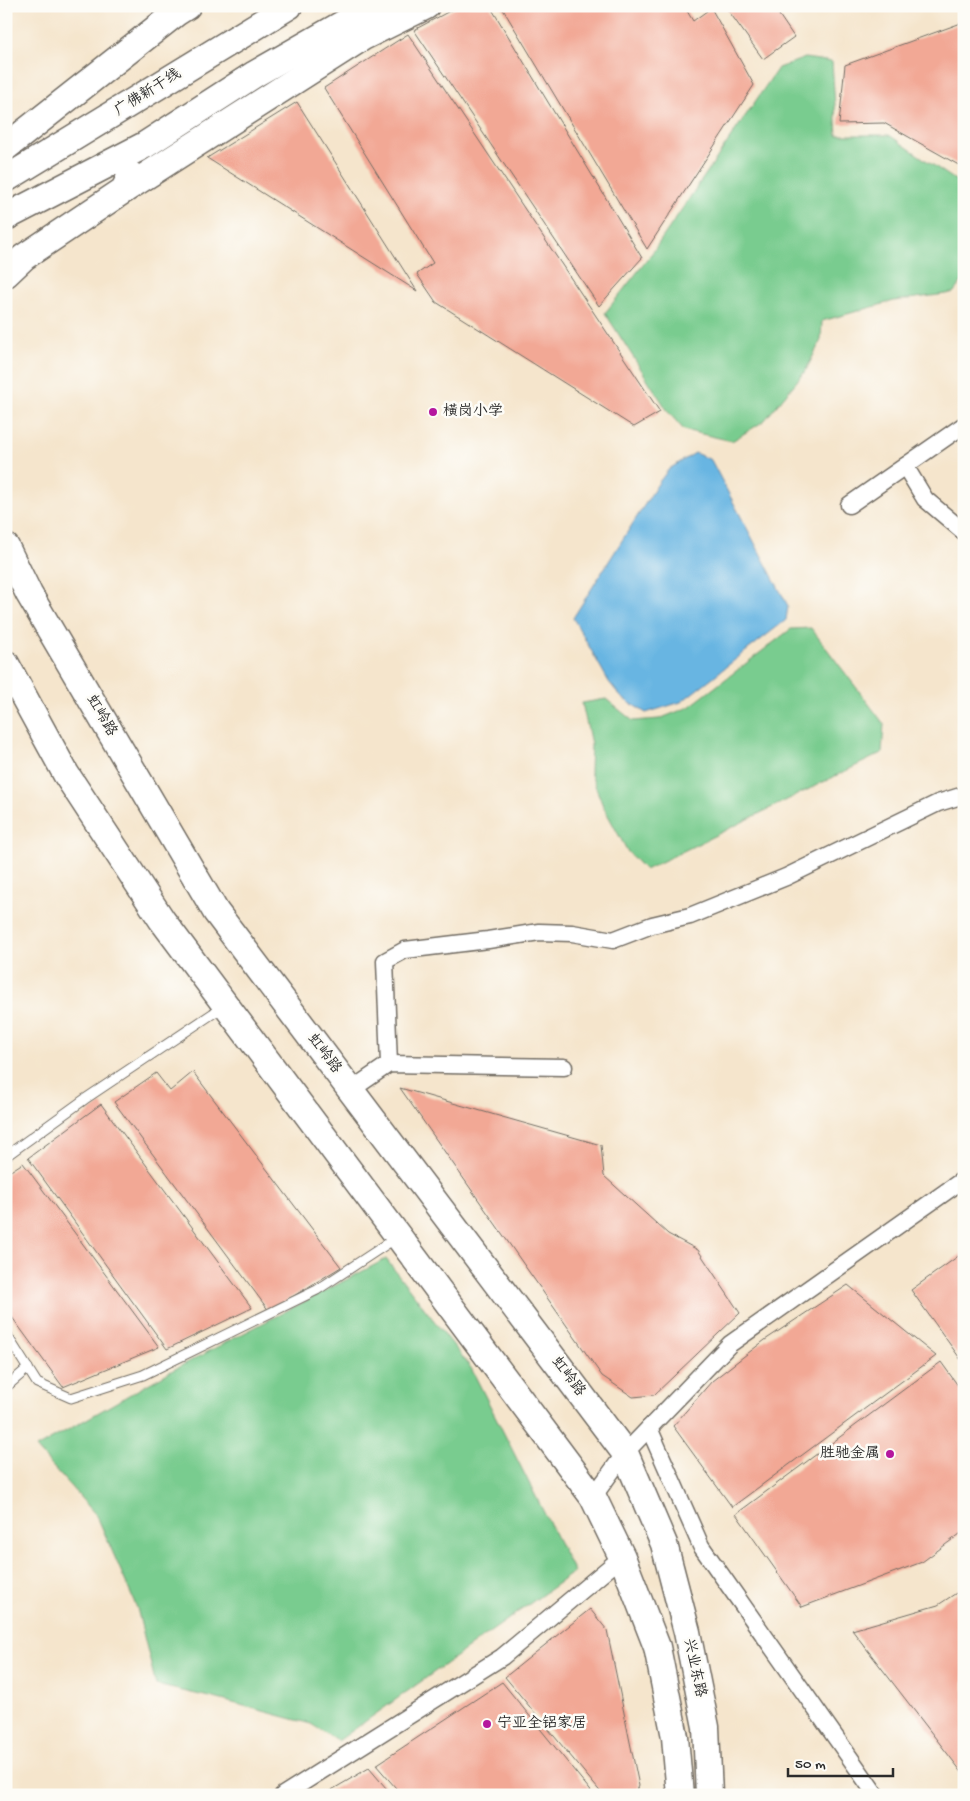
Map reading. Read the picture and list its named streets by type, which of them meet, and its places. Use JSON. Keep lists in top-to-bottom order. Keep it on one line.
{"streets":{"main road":["广佛新干线","虹岭路","兴业东路"]},"crossings":[["虹岭路","兴业东路"]],"places":["横岗小学","胜驰金属","宁亚全铝家居"],"scale_bar":"50 m"}
